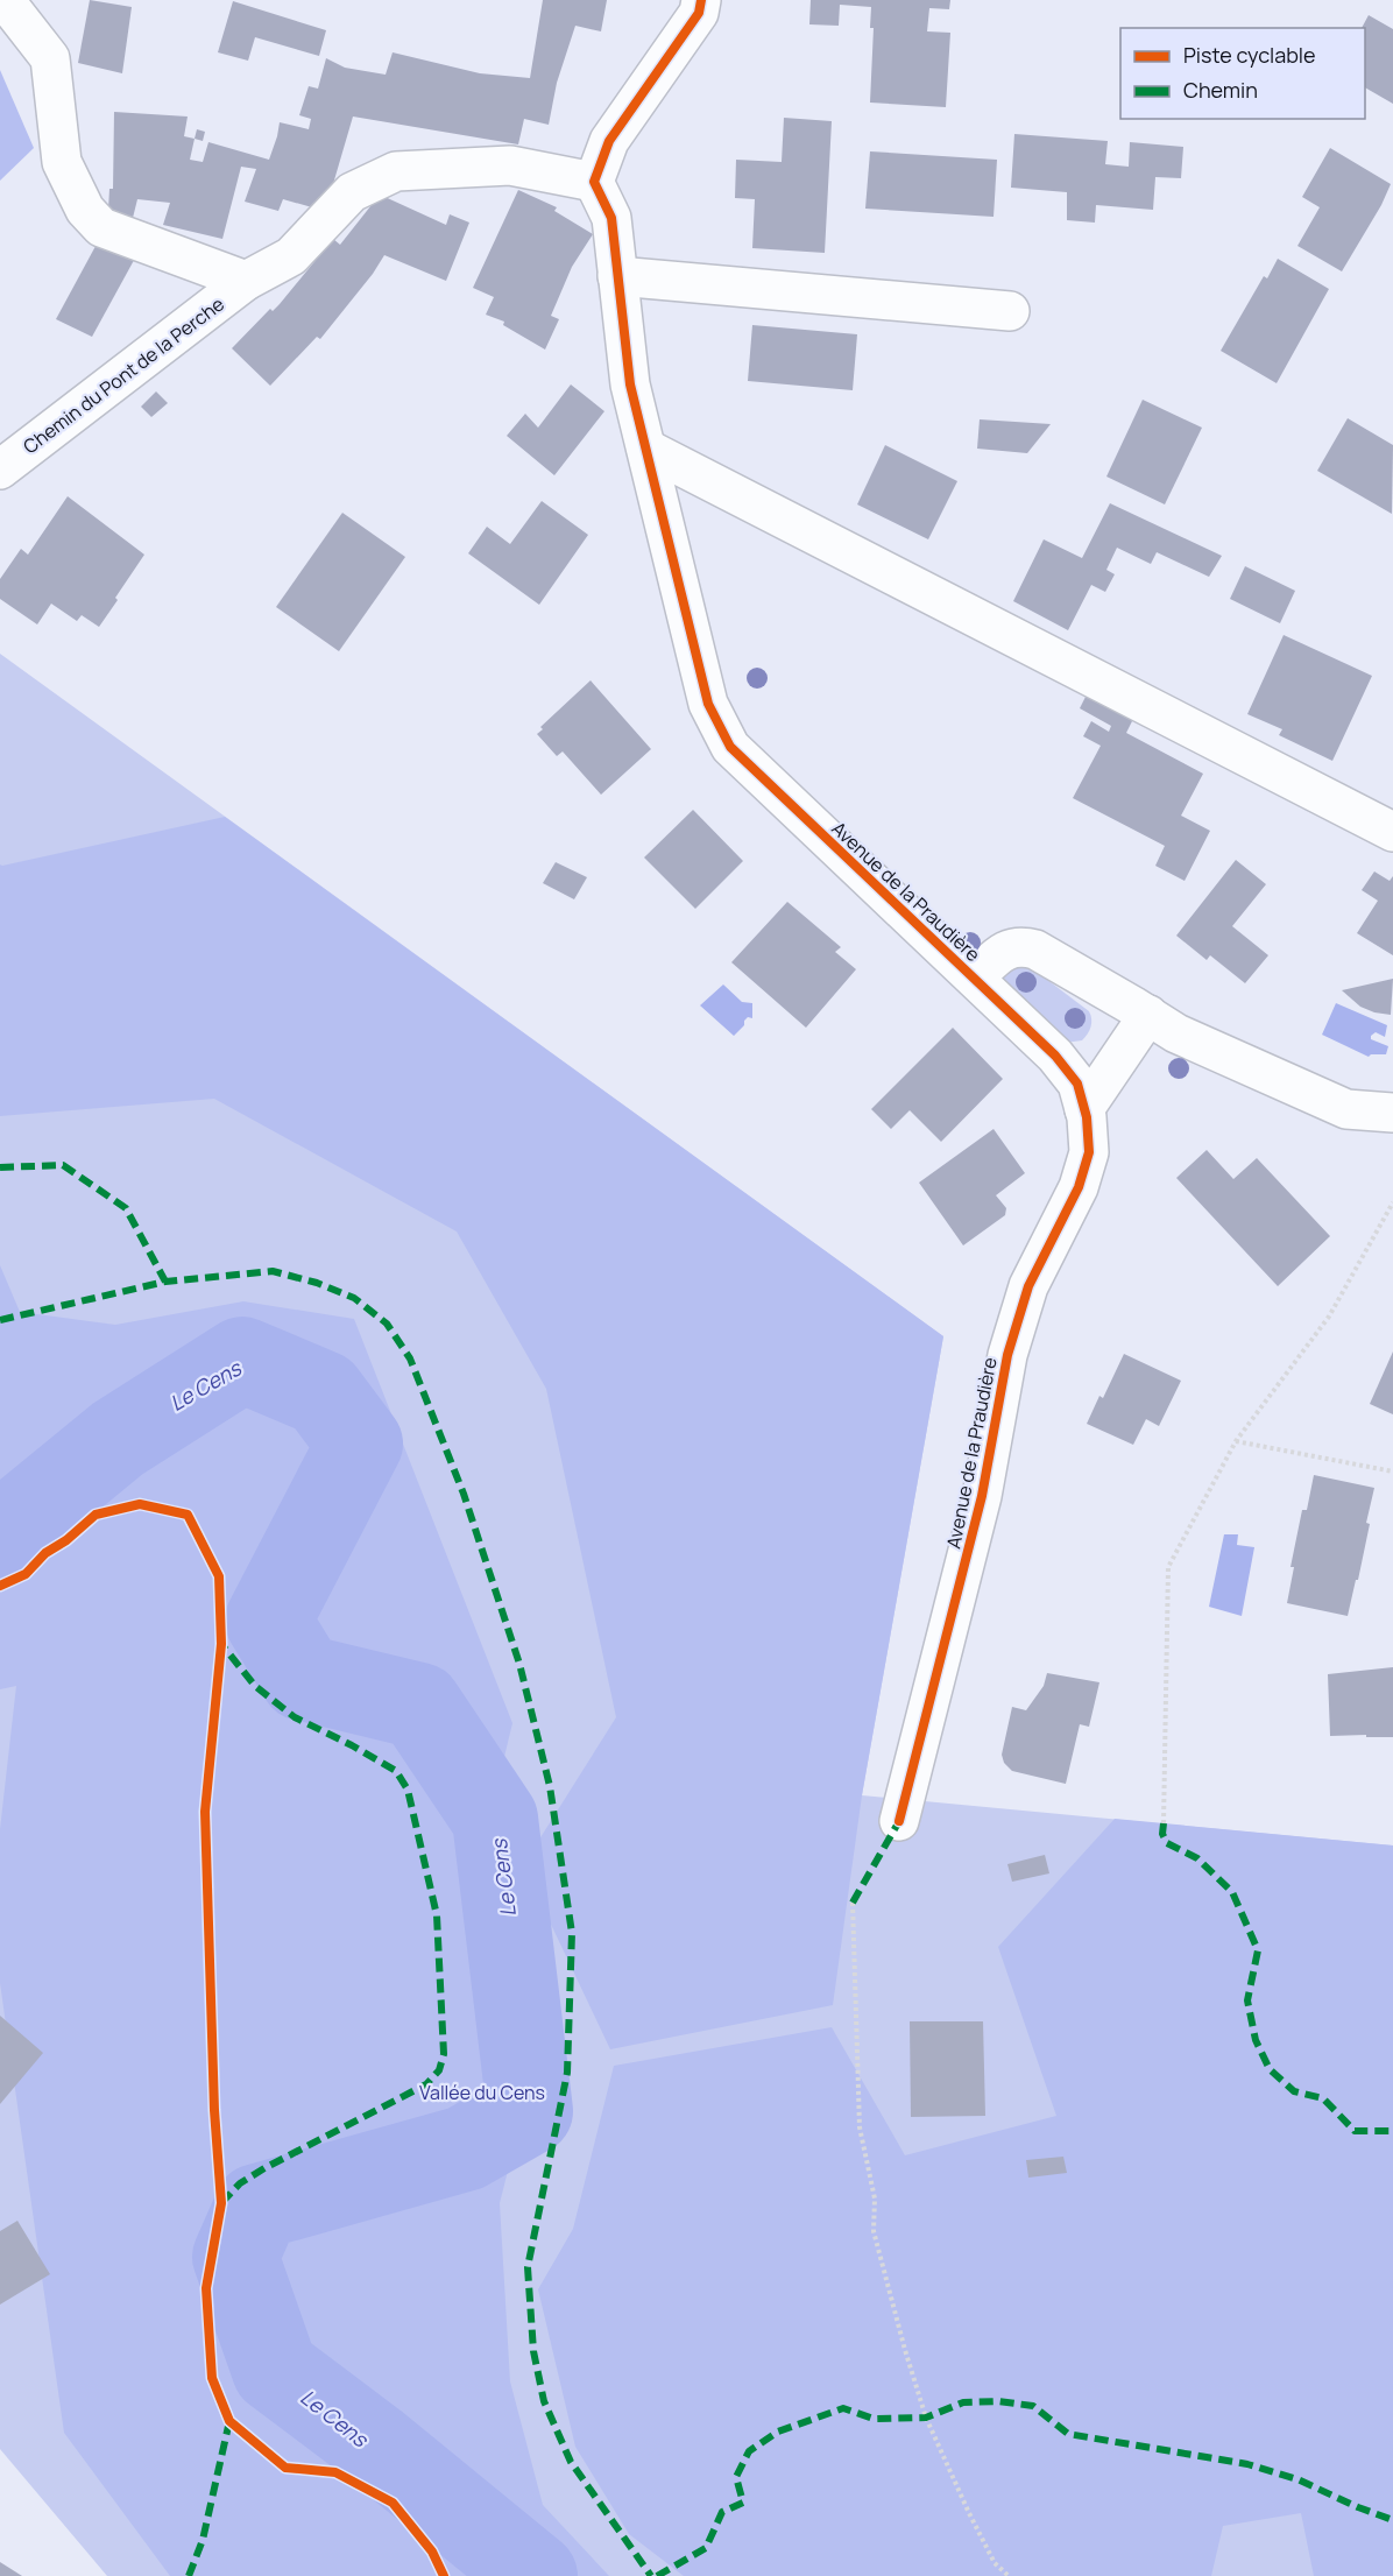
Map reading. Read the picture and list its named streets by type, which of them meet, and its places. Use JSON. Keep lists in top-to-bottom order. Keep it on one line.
{"streets":{"street":["Chemin du Pont de la Perche","Avenue de la Praudière"]},"crossings":[["Chemin du Pont de la Perche","Avenue de la Praudière"]],"water":["Le Cens"],"parks":["Vallée du Cens"],"legend":["Piste cyclable","Chemin"]}
